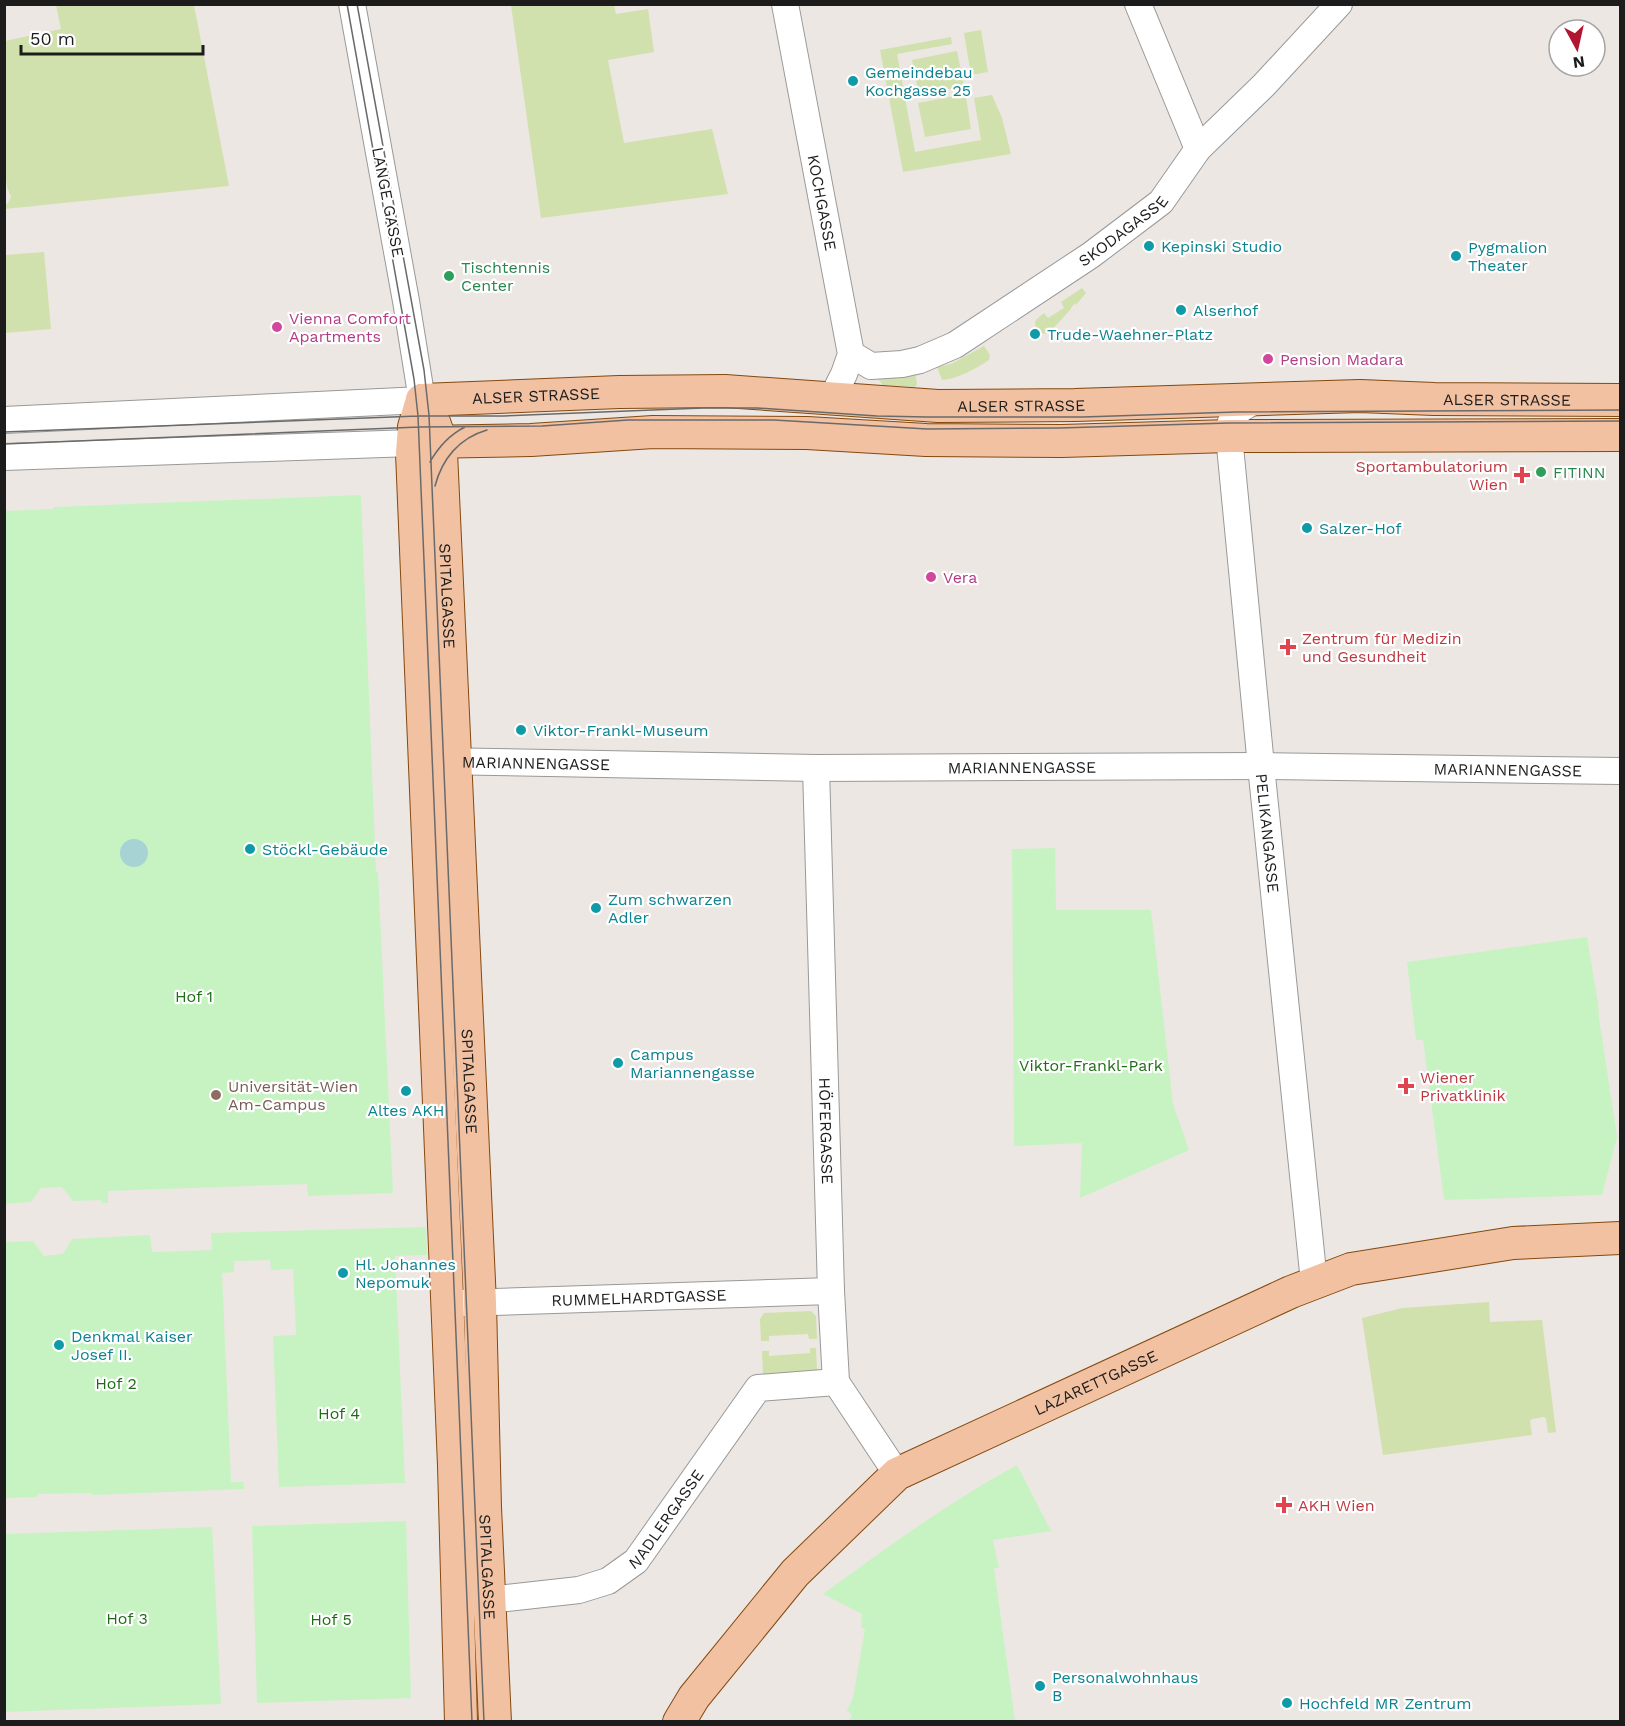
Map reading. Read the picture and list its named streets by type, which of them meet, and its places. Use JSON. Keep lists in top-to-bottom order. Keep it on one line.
{"streets":{"main road":["ALSER STRASSE","SPITALGASSE","LAZARETTGASSE"],"street":["LANGE GASSE","KOCHGASSE","SKODAGASSE","MARIANNENGASSE","PELIKANGASSE","HÖFERGASSE","RUMMELHARDTGASSE","NADLERGASSE"]},"crossings":[["LANGE GASSE","ALSER STRASSE"],["KOCHGASSE","SKODAGASSE"],["ALSER STRASSE","PELIKANGASSE"],["SPITALGASSE","MARIANNENGASSE"],["SPITALGASSE","RUMMELHARDTGASSE"],["SPITALGASSE","NADLERGASSE"],["MARIANNENGASSE","PELIKANGASSE"],["MARIANNENGASSE","HÖFERGASSE"],["PELIKANGASSE","LAZARETTGASSE"],["HÖFERGASSE","RUMMELHARDTGASSE"],["HÖFERGASSE","NADLERGASSE"]],"parks":["Hof 1","Viktor-Frankl-Park","Hof 2","Hof 4","Hof 3","Hof 5"],"places":{"other":["Gemeindebau Kochgasse 25","Kepinski Studio","Pygmalion Theater","Tischtennis Center","Alserhof","Vienna Comfort Apartments","Trude-Waehner-Platz","Pension Madara","FITINN","Salzer-Hof","Vera","Viktor-Frankl-Museum","Stöckl-Gebäude","Zum schwarzen Adler","Campus Mariannengasse","Altes AKH","Universität-Wien Am-Campus","Hl. Johannes Nepomuk","Denkmal Kaiser Josef II.","Personalwohnhaus B","Hochfeld MR Zentrum"],"health":["Sportambulatorium Wien","Zentrum für Medizin und Gesundheit","Wiener Privatklinik","AKH Wien"]},"scale_bar":"50 m","north":"bottom"}
